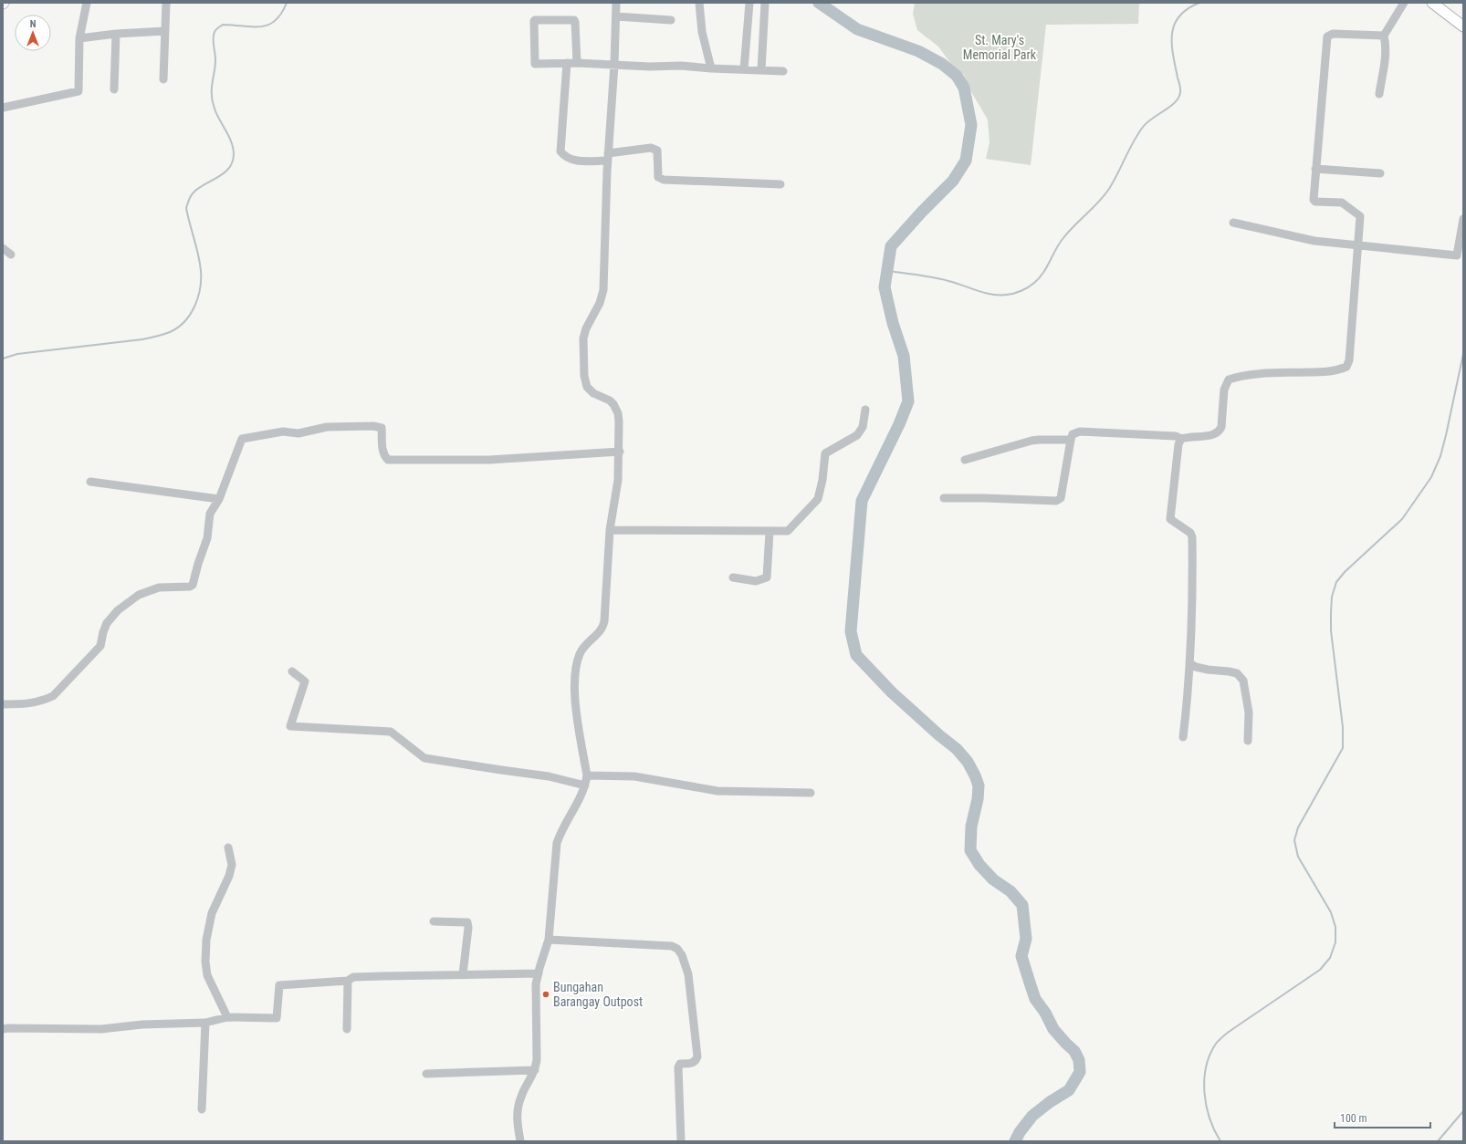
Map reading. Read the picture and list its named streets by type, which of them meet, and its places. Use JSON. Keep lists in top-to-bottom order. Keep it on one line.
{"parks":["St. Mary's Memorial Park"],"places":["Bungahan Barangay Outpost"],"scale_bar":"100 m","north":"top"}
